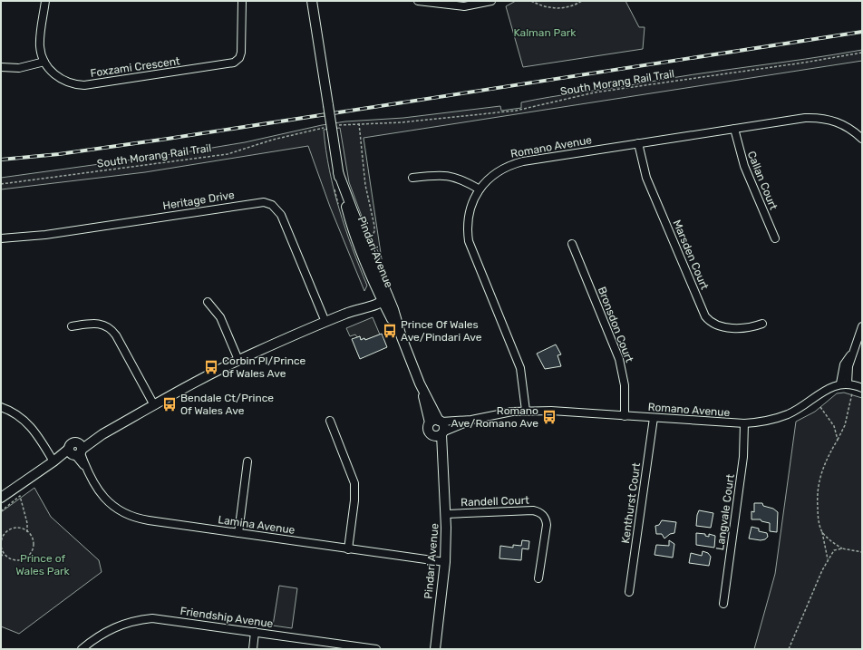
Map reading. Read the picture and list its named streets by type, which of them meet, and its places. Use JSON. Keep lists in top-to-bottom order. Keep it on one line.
{"streets":{"street":["Foxzami Crescent","Romano Avenue","Callan Court","Heritage Drive","Pindari Avenue","Marsden Court","Bronsdon Court","Randell Court","Kenthurst Court","Langvale Court","Lamina Avenue","Friendship Avenue"],"path":["South Morang Rail Trail"]},"crossings":[["Romano Avenue","Callan Court"],["Romano Avenue","Pindari Avenue"],["Romano Avenue","Marsden Court"],["Romano Avenue","Bronsdon Court"],["Romano Avenue","Kenthurst Court"],["Romano Avenue","Langvale Court"],["Pindari Avenue","Randell Court"],["Pindari Avenue","Lamina Avenue"]],"parks":["Kalman Park","Prince of Wales Park"],"places":{"bus stop":["Prince Of Wales Ave/Pindari Ave","Corbin Pl/Prince Of Wales Ave","Bendale Ct/Prince Of Wales Ave","Romano Ave/Romano Ave"]}}
